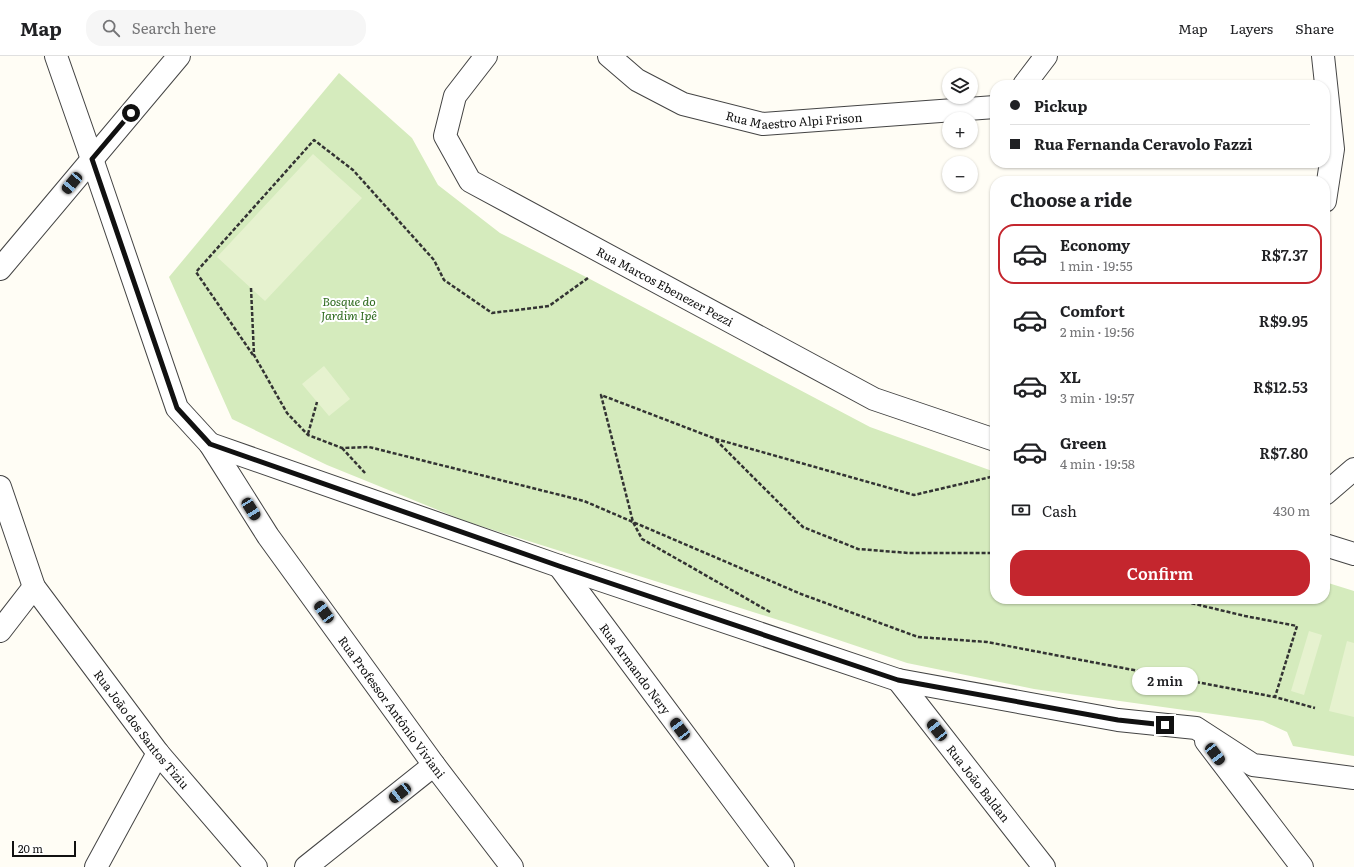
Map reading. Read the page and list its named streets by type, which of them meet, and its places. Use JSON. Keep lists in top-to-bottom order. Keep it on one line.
{"streets":{"street":["Rua Maestro Alpi Frison","Rua Marcos Ebenezer Pezzi","Rua Armando Nery","Rua Professor Antônio Viviani","Rua João dos Santos Tiziu","Rua João Baldan"]},"parks":["Bosque do Jardim Ipê"],"scale_bar":"20 m","page":{"header":"Map","search":"Search here","nav":["Map","Layers","Share"],"map_buttons":["+","−"],"banner":["Pickup","Rua Fernanda Ceravolo Fazzi"],"heading":"Choose a ride","list":[{"name":"Economy","note":"1 min · 19:55","value":"R$7.37"},{"name":"Comfort","note":"2 min · 19:56","value":"R$9.95"},{"name":"XL","note":"3 min · 19:57","value":"R$12.53"},{"name":"Green","note":"4 min · 19:58","value":"R$7.80"}],"pay":["Cash","430 m"],"buttons":"Confirm","bubble":"2 min","scale":"20 m"}}
